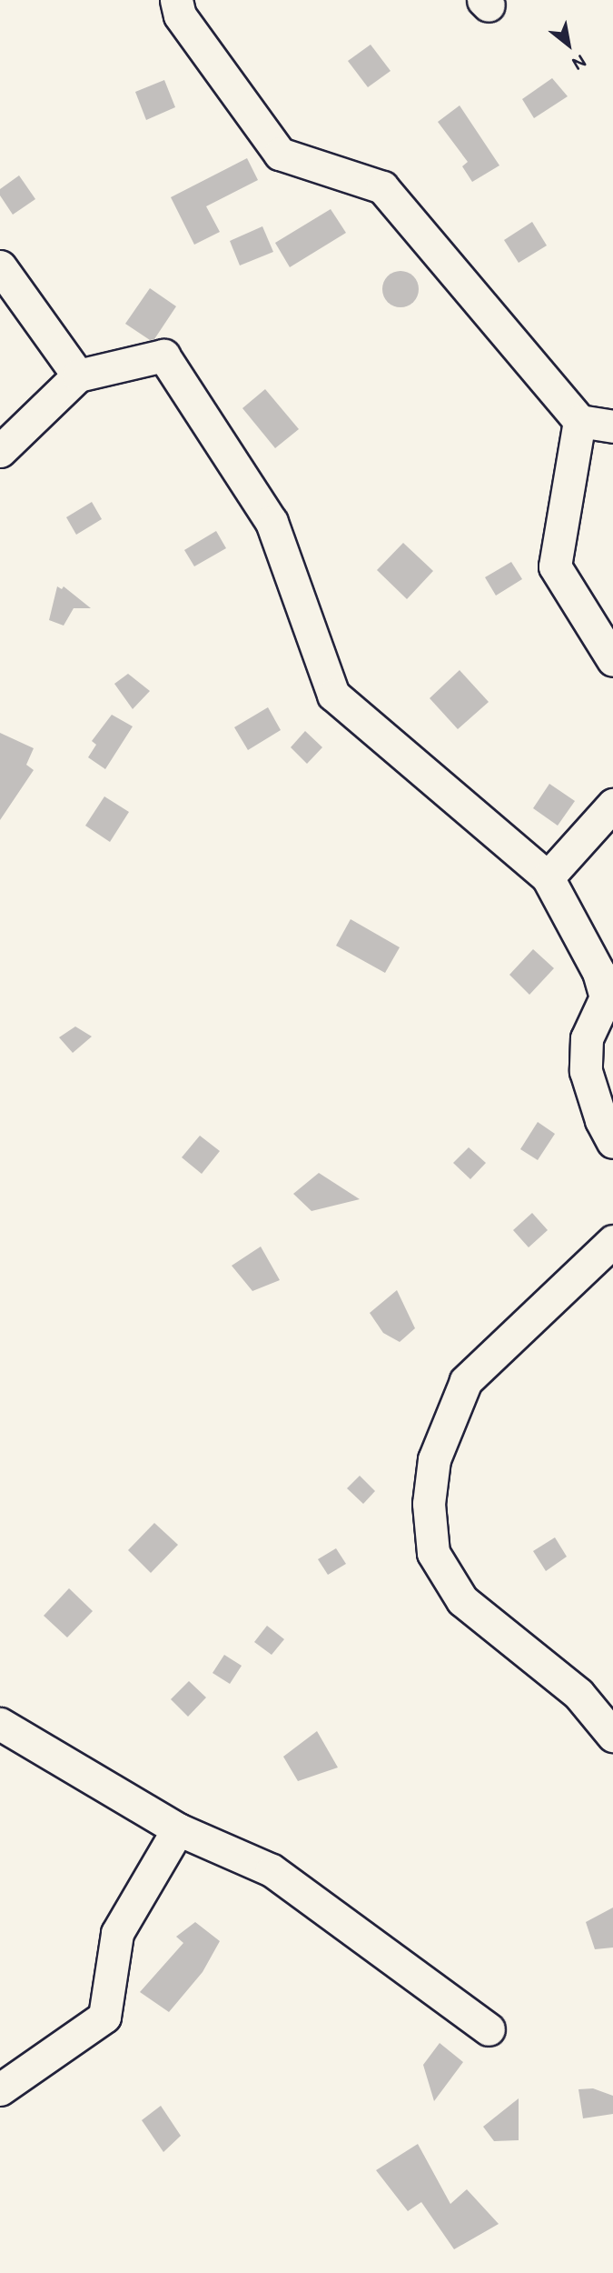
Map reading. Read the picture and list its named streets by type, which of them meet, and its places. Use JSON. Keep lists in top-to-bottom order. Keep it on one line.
{"north":"bottom right"}
